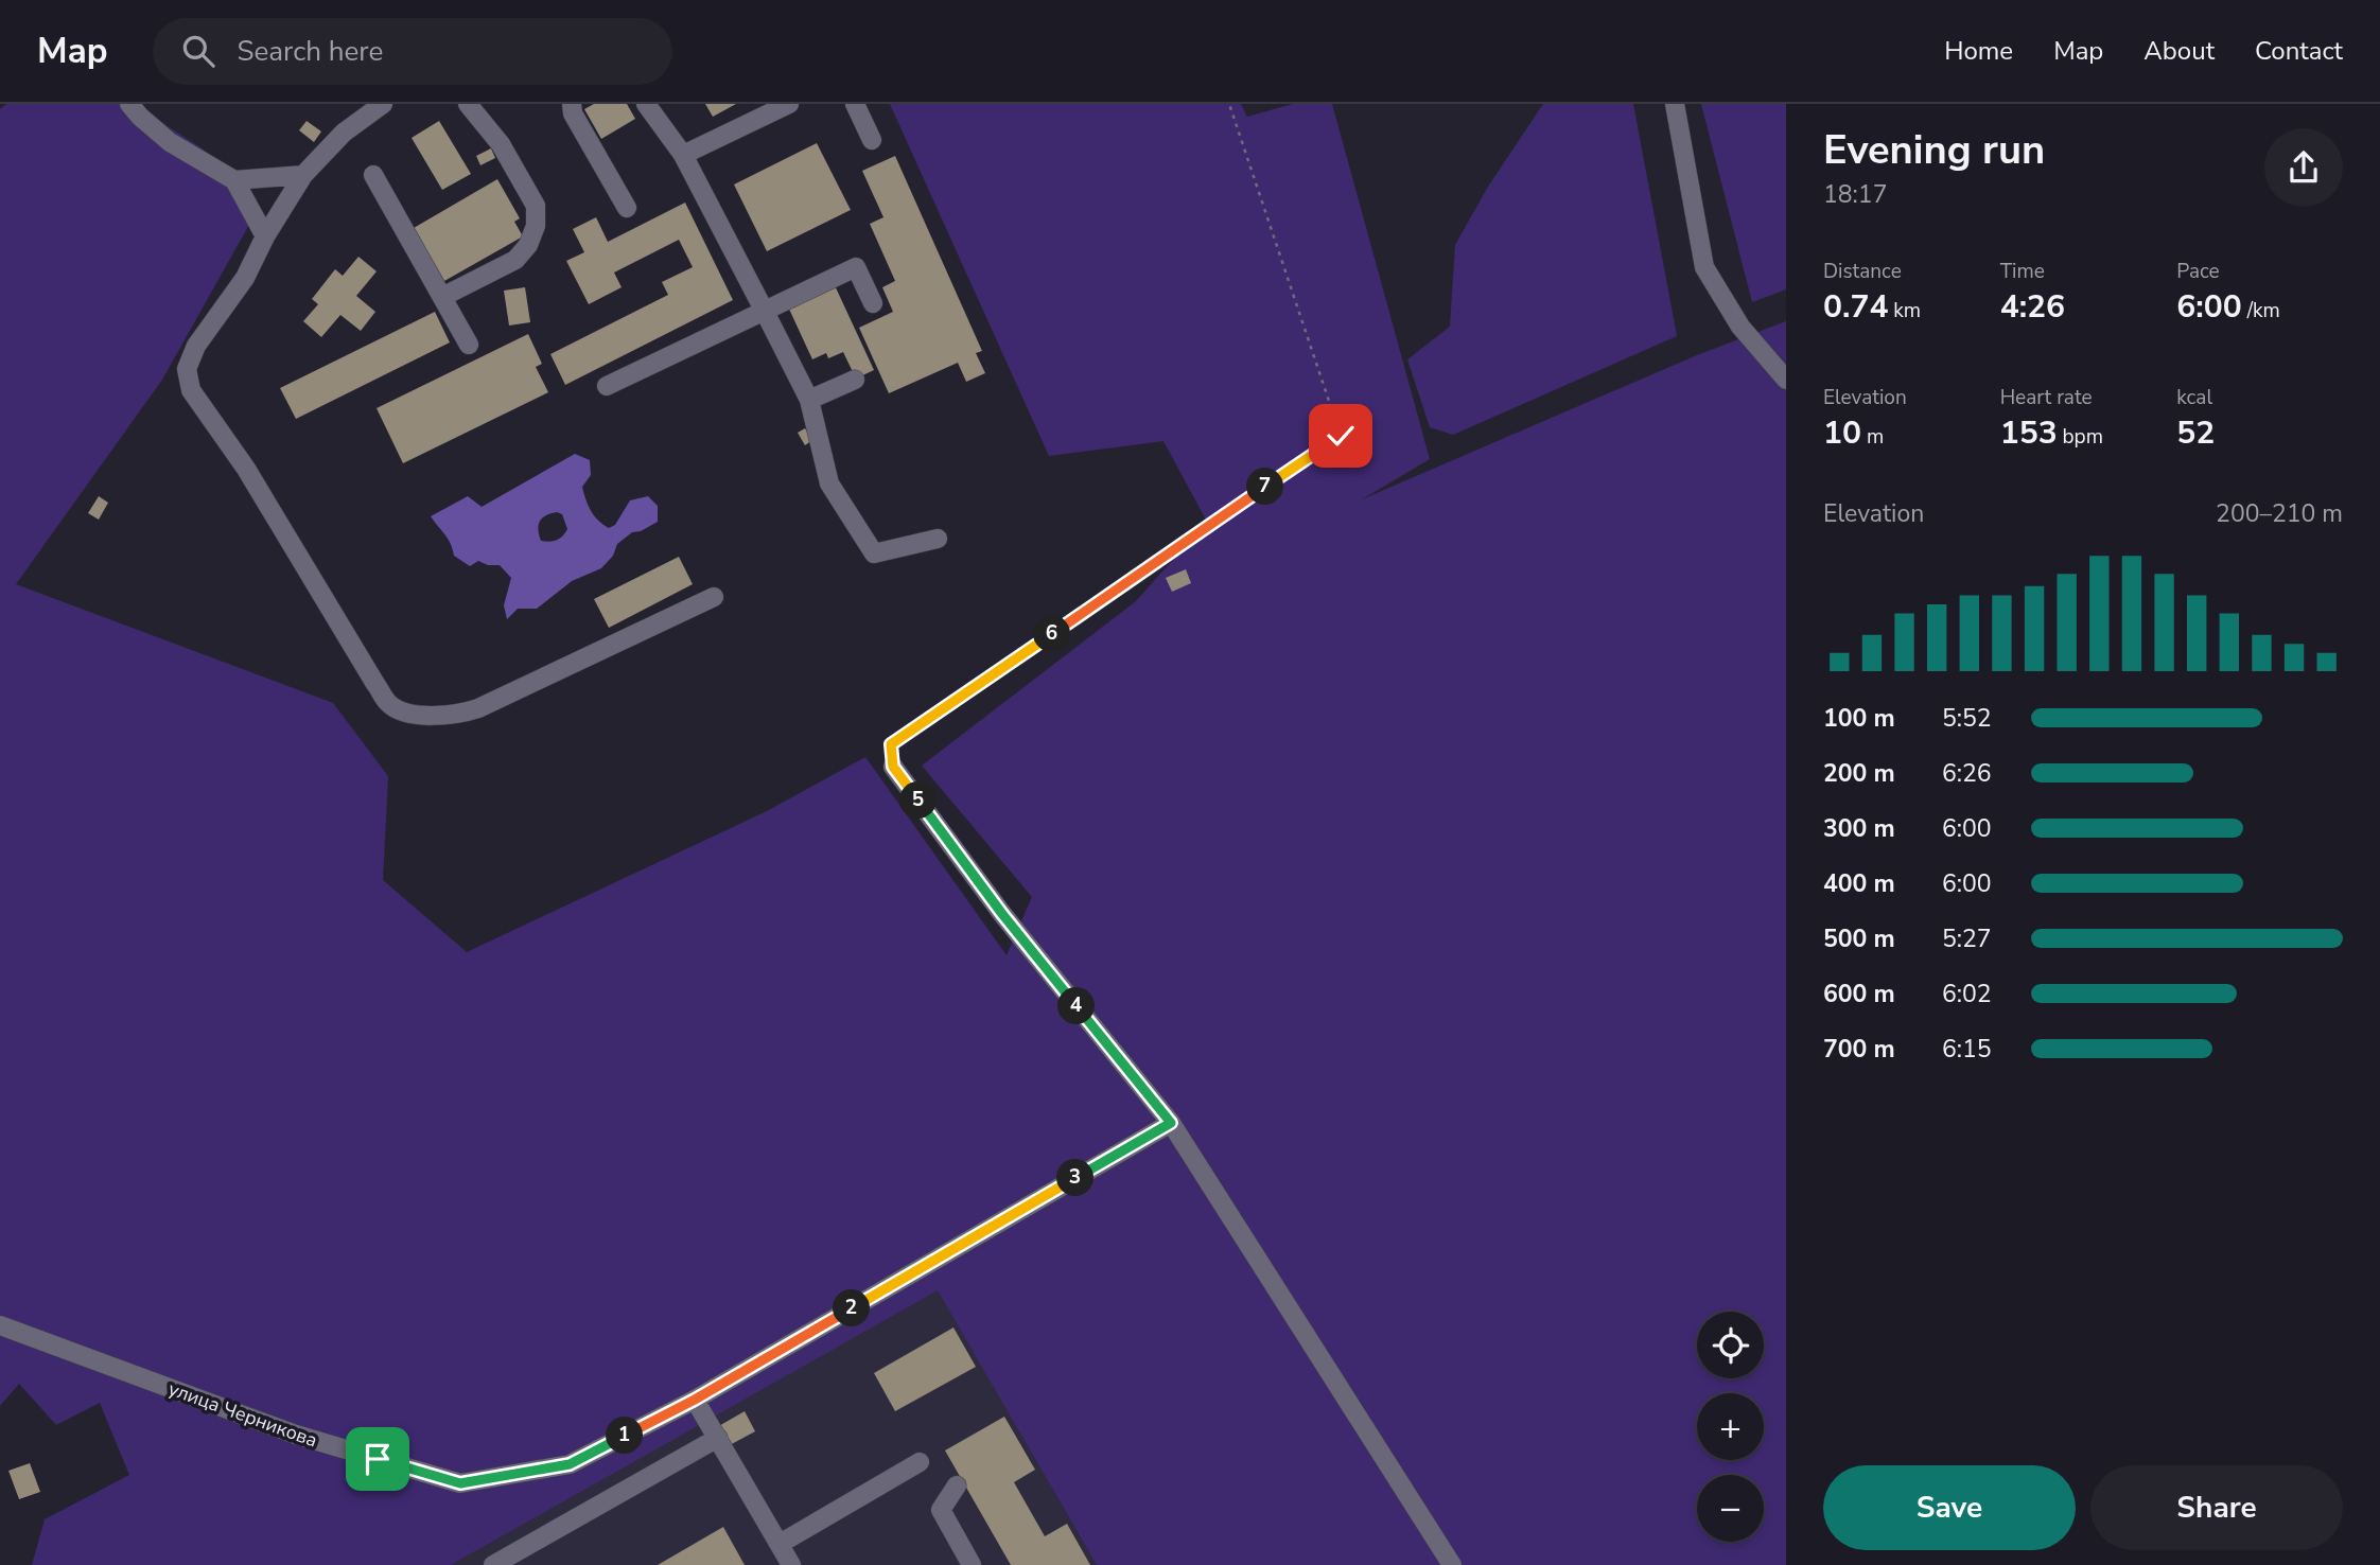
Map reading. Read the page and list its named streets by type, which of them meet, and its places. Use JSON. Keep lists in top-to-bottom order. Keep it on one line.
{"streets":{"street":["улица Черникова"]},"page":{"header":"Map","search":"Search here","nav":["Home","Map","About","Contact"],"heading":["Evening run","18:17"],"stats":[["Distance","0.74 km"],["Time","4:26"],["Pace","6:00 /km"],["Elevation","10 m"],["Heart rate","153 bpm"],["kcal","52"]],"pins":["7","6","5","4","3","2","1"],"chart":["Elevation","200–210 m"],"list":[{"name":"100 m","note":"5:52"},{"name":"200 m","note":"6:26"},{"name":"300 m","note":"6:00"},{"name":"400 m","note":"6:00"},{"name":"500 m","note":"5:27"},{"name":"600 m","note":"6:02"},{"name":"700 m","note":"6:15"}],"map_buttons":["+","−"],"buttons":["Save","Share"]}}
